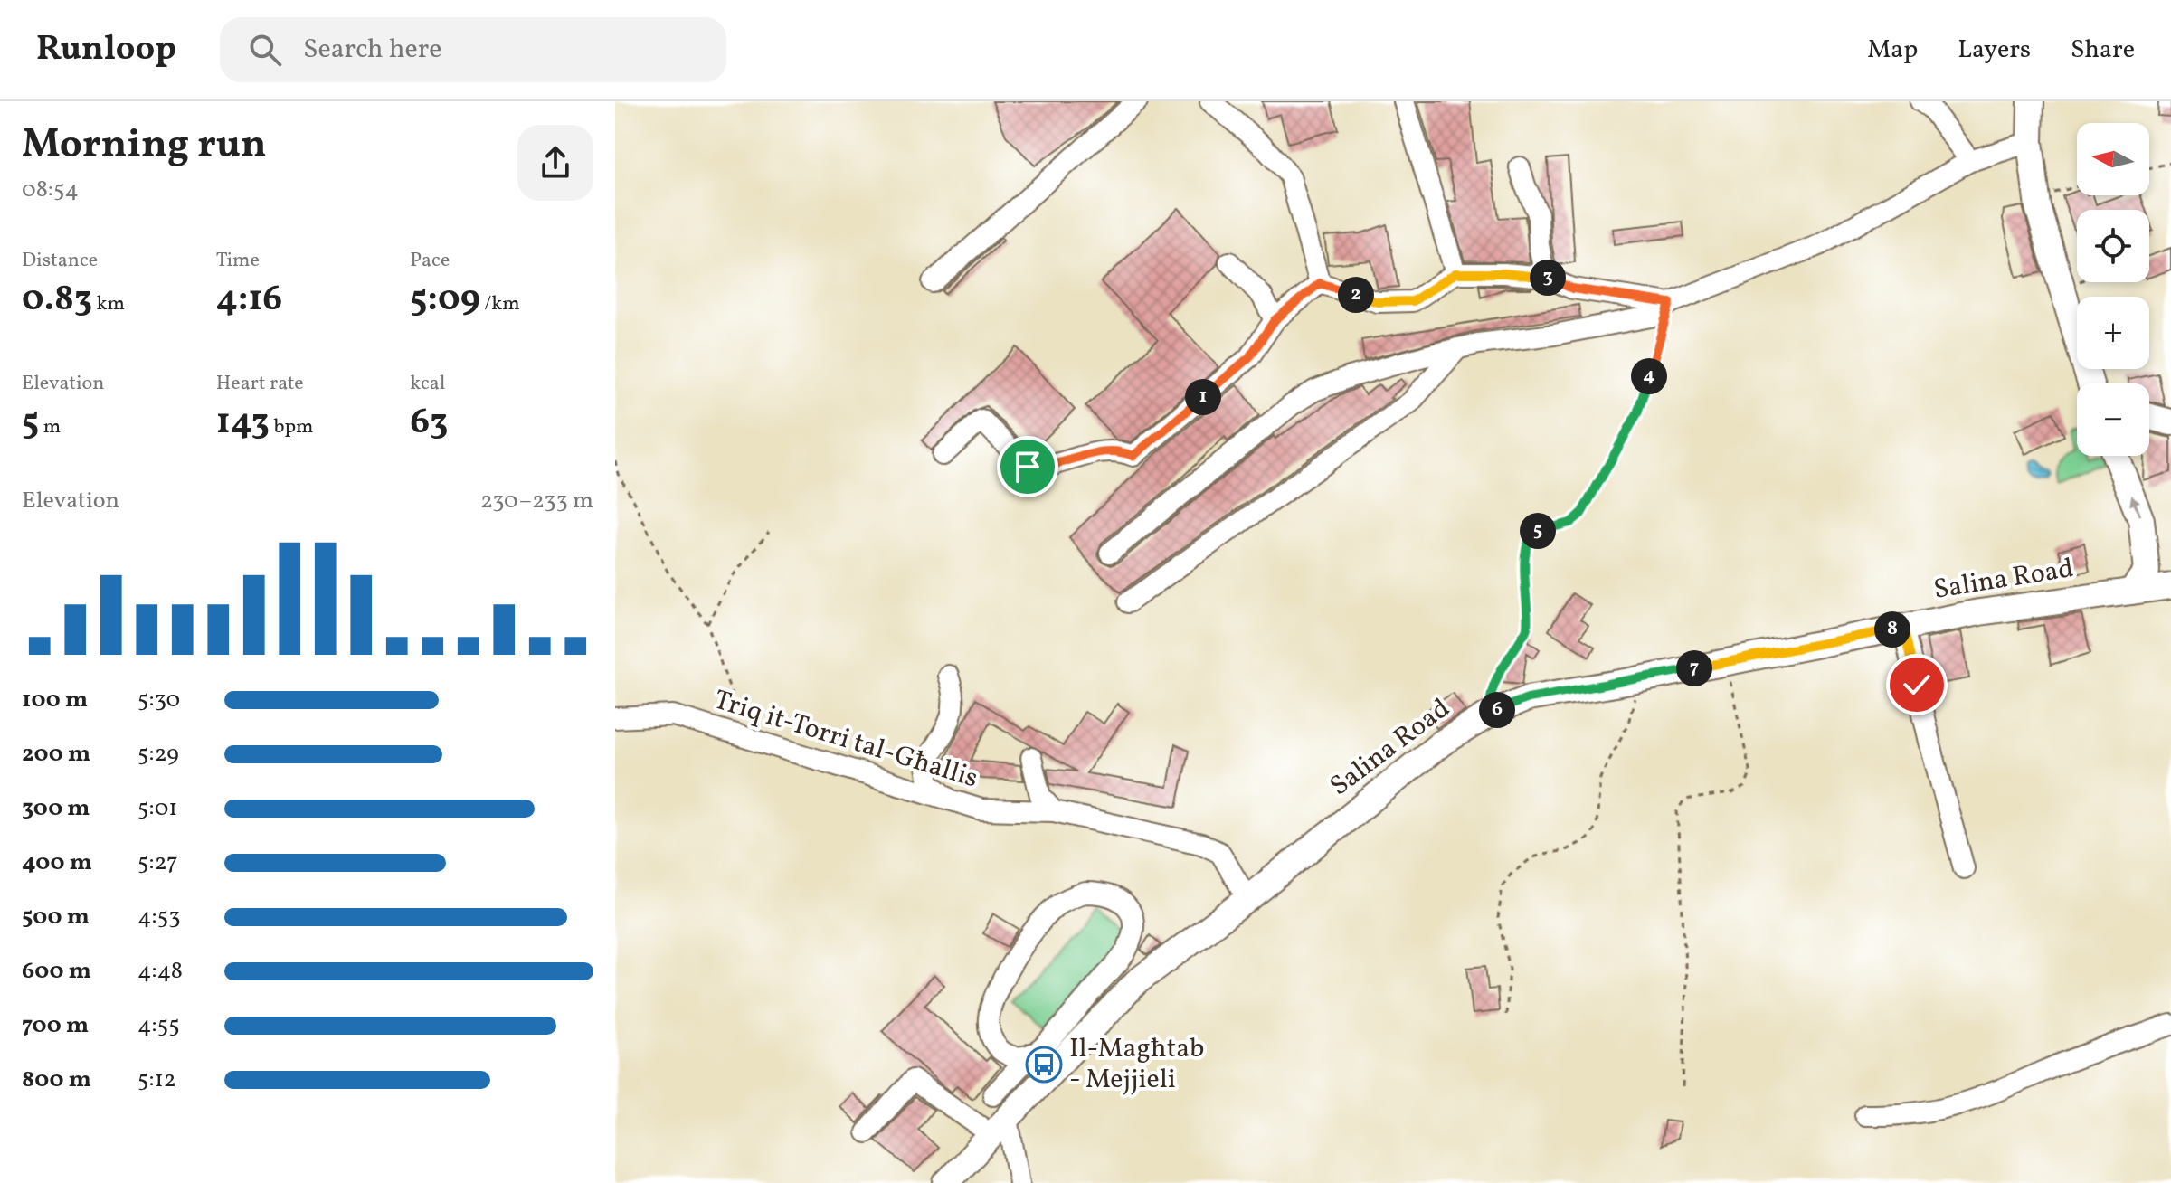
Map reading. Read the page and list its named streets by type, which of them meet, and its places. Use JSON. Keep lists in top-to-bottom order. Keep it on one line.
{"streets":{"main road":["Salina Road"],"street":["Triq it-Torri tal-Għallis"]},"crossings":[["Salina Road","Triq it-Torri tal-Għallis"]],"places":{"bus stop":["Il-Magħtab - Mejjieli"]},"north":"left","page":{"header":"Runloop","search":"Search here","nav":["Map","Layers","Share"],"heading":["Morning run","08:54"],"map_buttons":["+","−"],"stats":[["Distance","0.83 km"],["Time","4:16"],["Pace","5:09 /km"],["Elevation","5 m"],["Heart rate","143 bpm"],["kcal","63"]],"pins":["3","2","4","1","5","8","7","6"],"chart":["Elevation","230–233 m"],"list":[{"name":"100 m","note":"5:30"},{"name":"200 m","note":"5:29"},{"name":"300 m","note":"5:01"},{"name":"400 m","note":"5:27"},{"name":"500 m","note":"4:53"},{"name":"600 m","note":"4:48"},{"name":"700 m","note":"4:55"},{"name":"800 m","note":"5:12"}]}}
